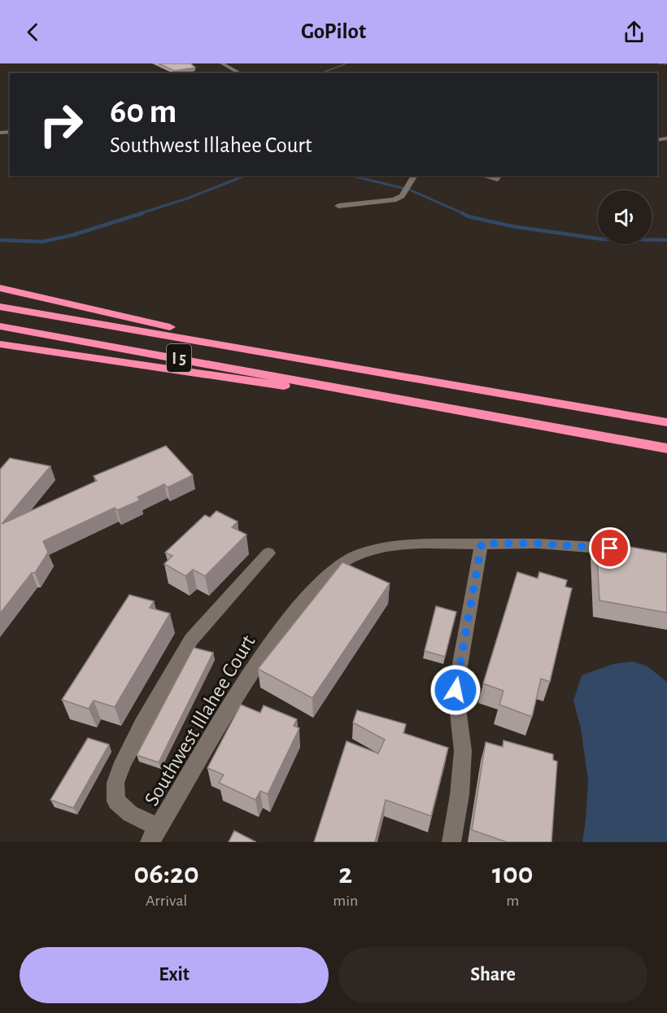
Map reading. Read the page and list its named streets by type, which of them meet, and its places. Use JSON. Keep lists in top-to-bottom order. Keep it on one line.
{"streets":{"highway":["I 5"],"street":["Southwest Illahee Court"]},"page":{"header":"GoPilot","turn":["60 m","Southwest Illahee Court"],"eta":["06:20","Arrival","2","min","100","m"],"buttons":["Exit","Share"]}}
